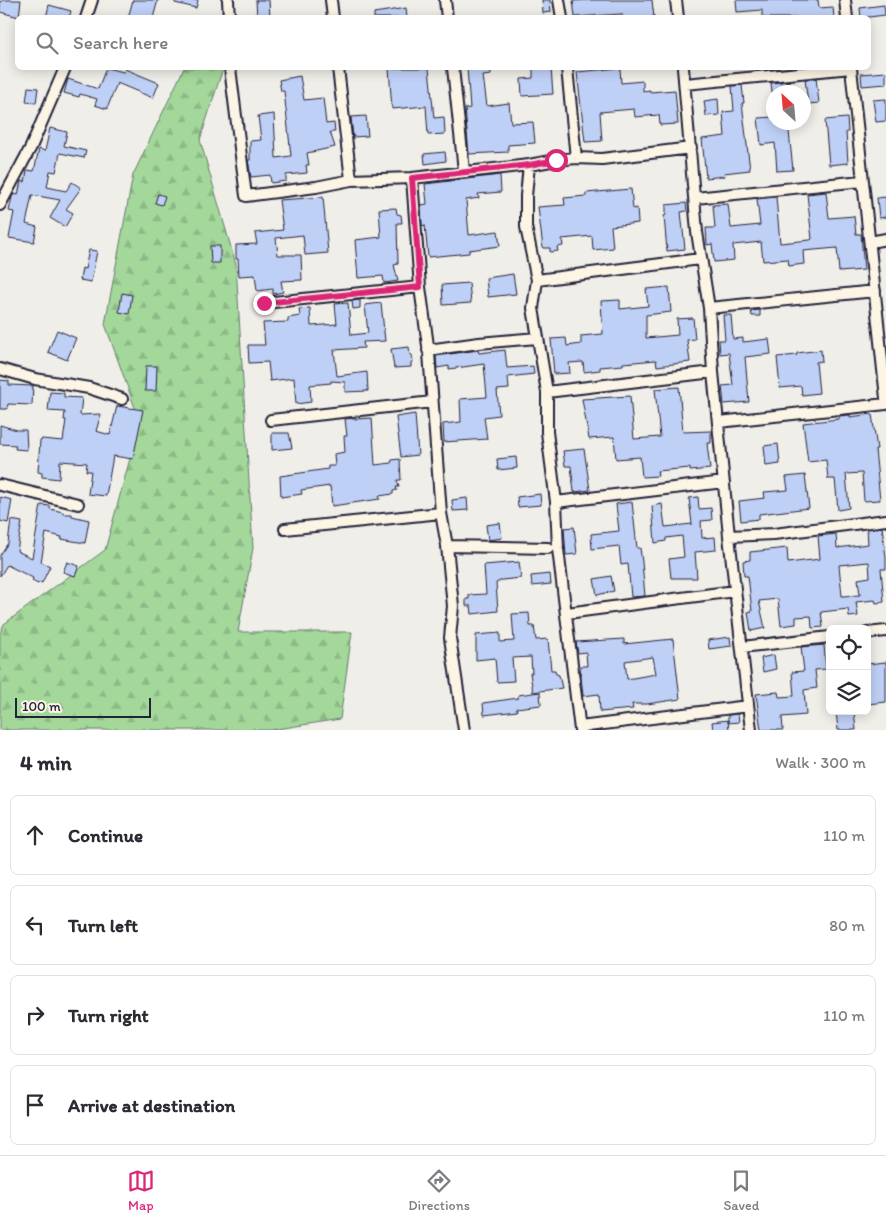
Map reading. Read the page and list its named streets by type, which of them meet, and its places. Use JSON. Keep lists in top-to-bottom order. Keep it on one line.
{"scale_bar":"100 m","north":"top left","page":{"search":"Search here","scale":"100 m","heading":["4 min","Walk · 300 m"],"list":[["Continue","110 m"],["Turn left","80 m"],["Turn right","110 m"],"Arrive at destination"],"nav":["Map","Directions","Saved"]}}
